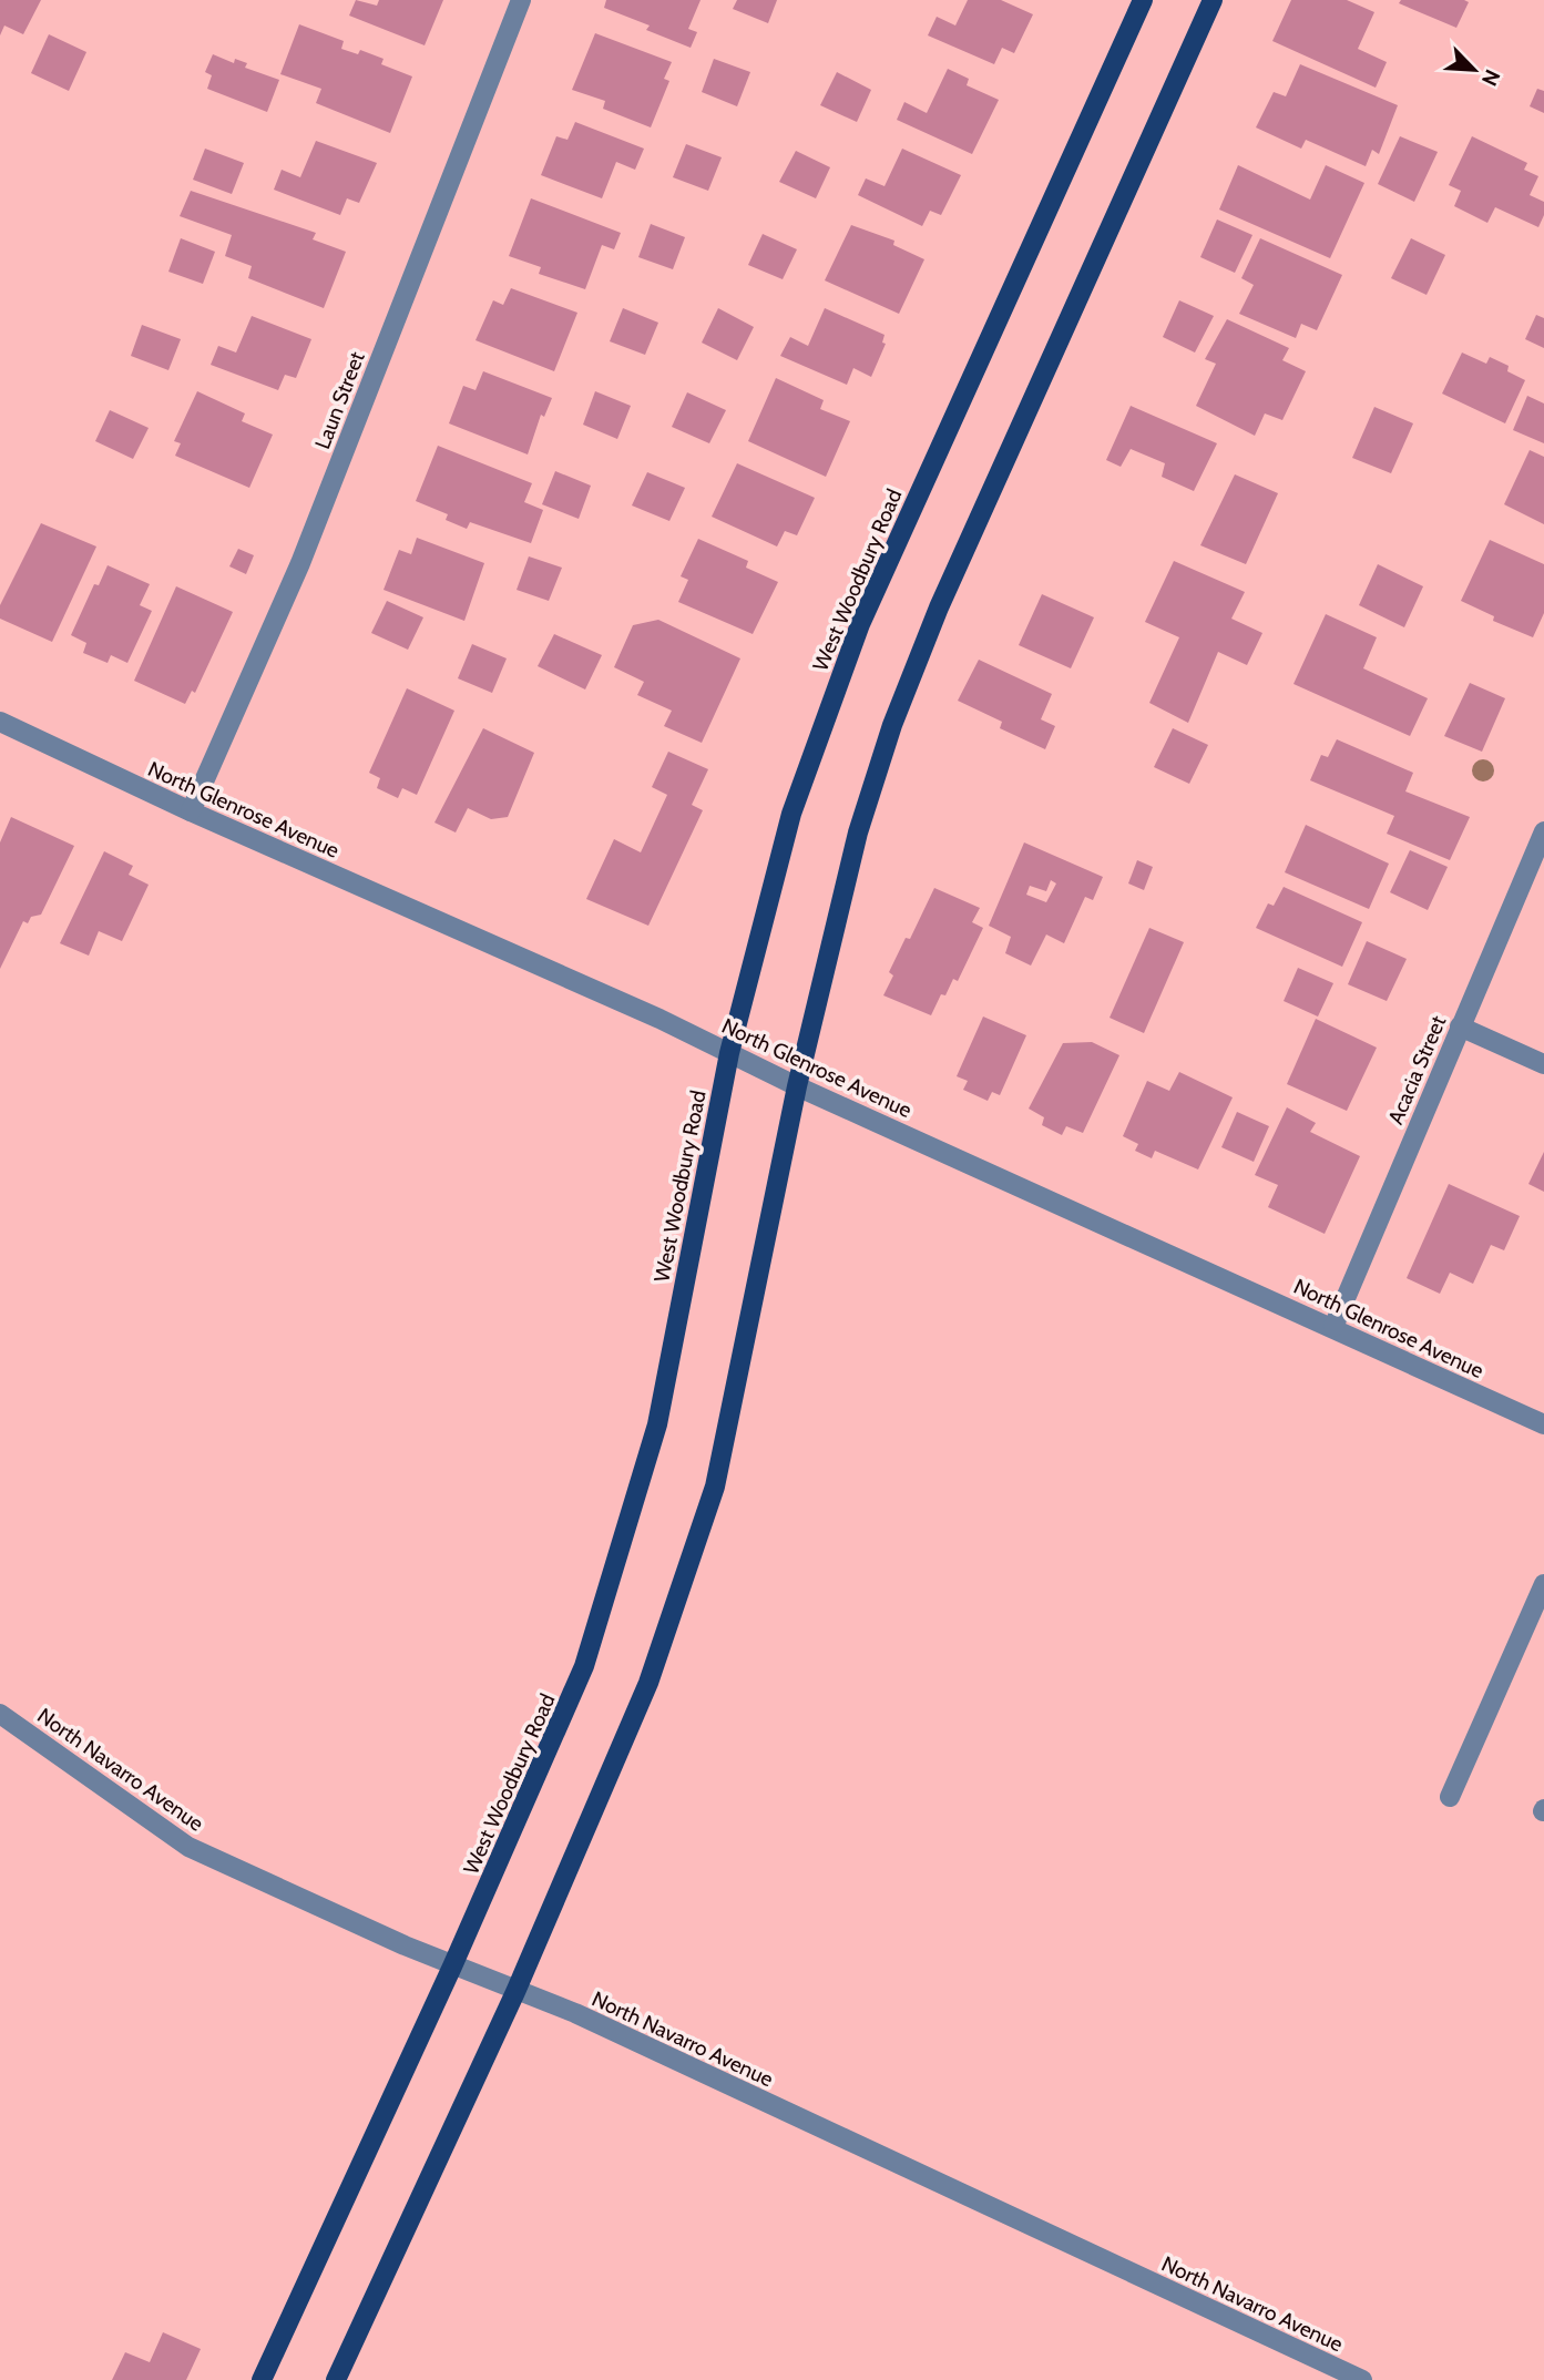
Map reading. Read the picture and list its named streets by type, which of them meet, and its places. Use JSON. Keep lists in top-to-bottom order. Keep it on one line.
{"streets":{"main road":["West Woodbury Road"],"street":["Laun Street","North Glenrose Avenue","Acacia Street","North Navarro Avenue"]},"crossings":[["Laun Street","North Glenrose Avenue"],["West Woodbury Road","North Glenrose Avenue"],["West Woodbury Road","North Navarro Avenue"],["North Glenrose Avenue","Acacia Street"]],"north":"bottom right"}
